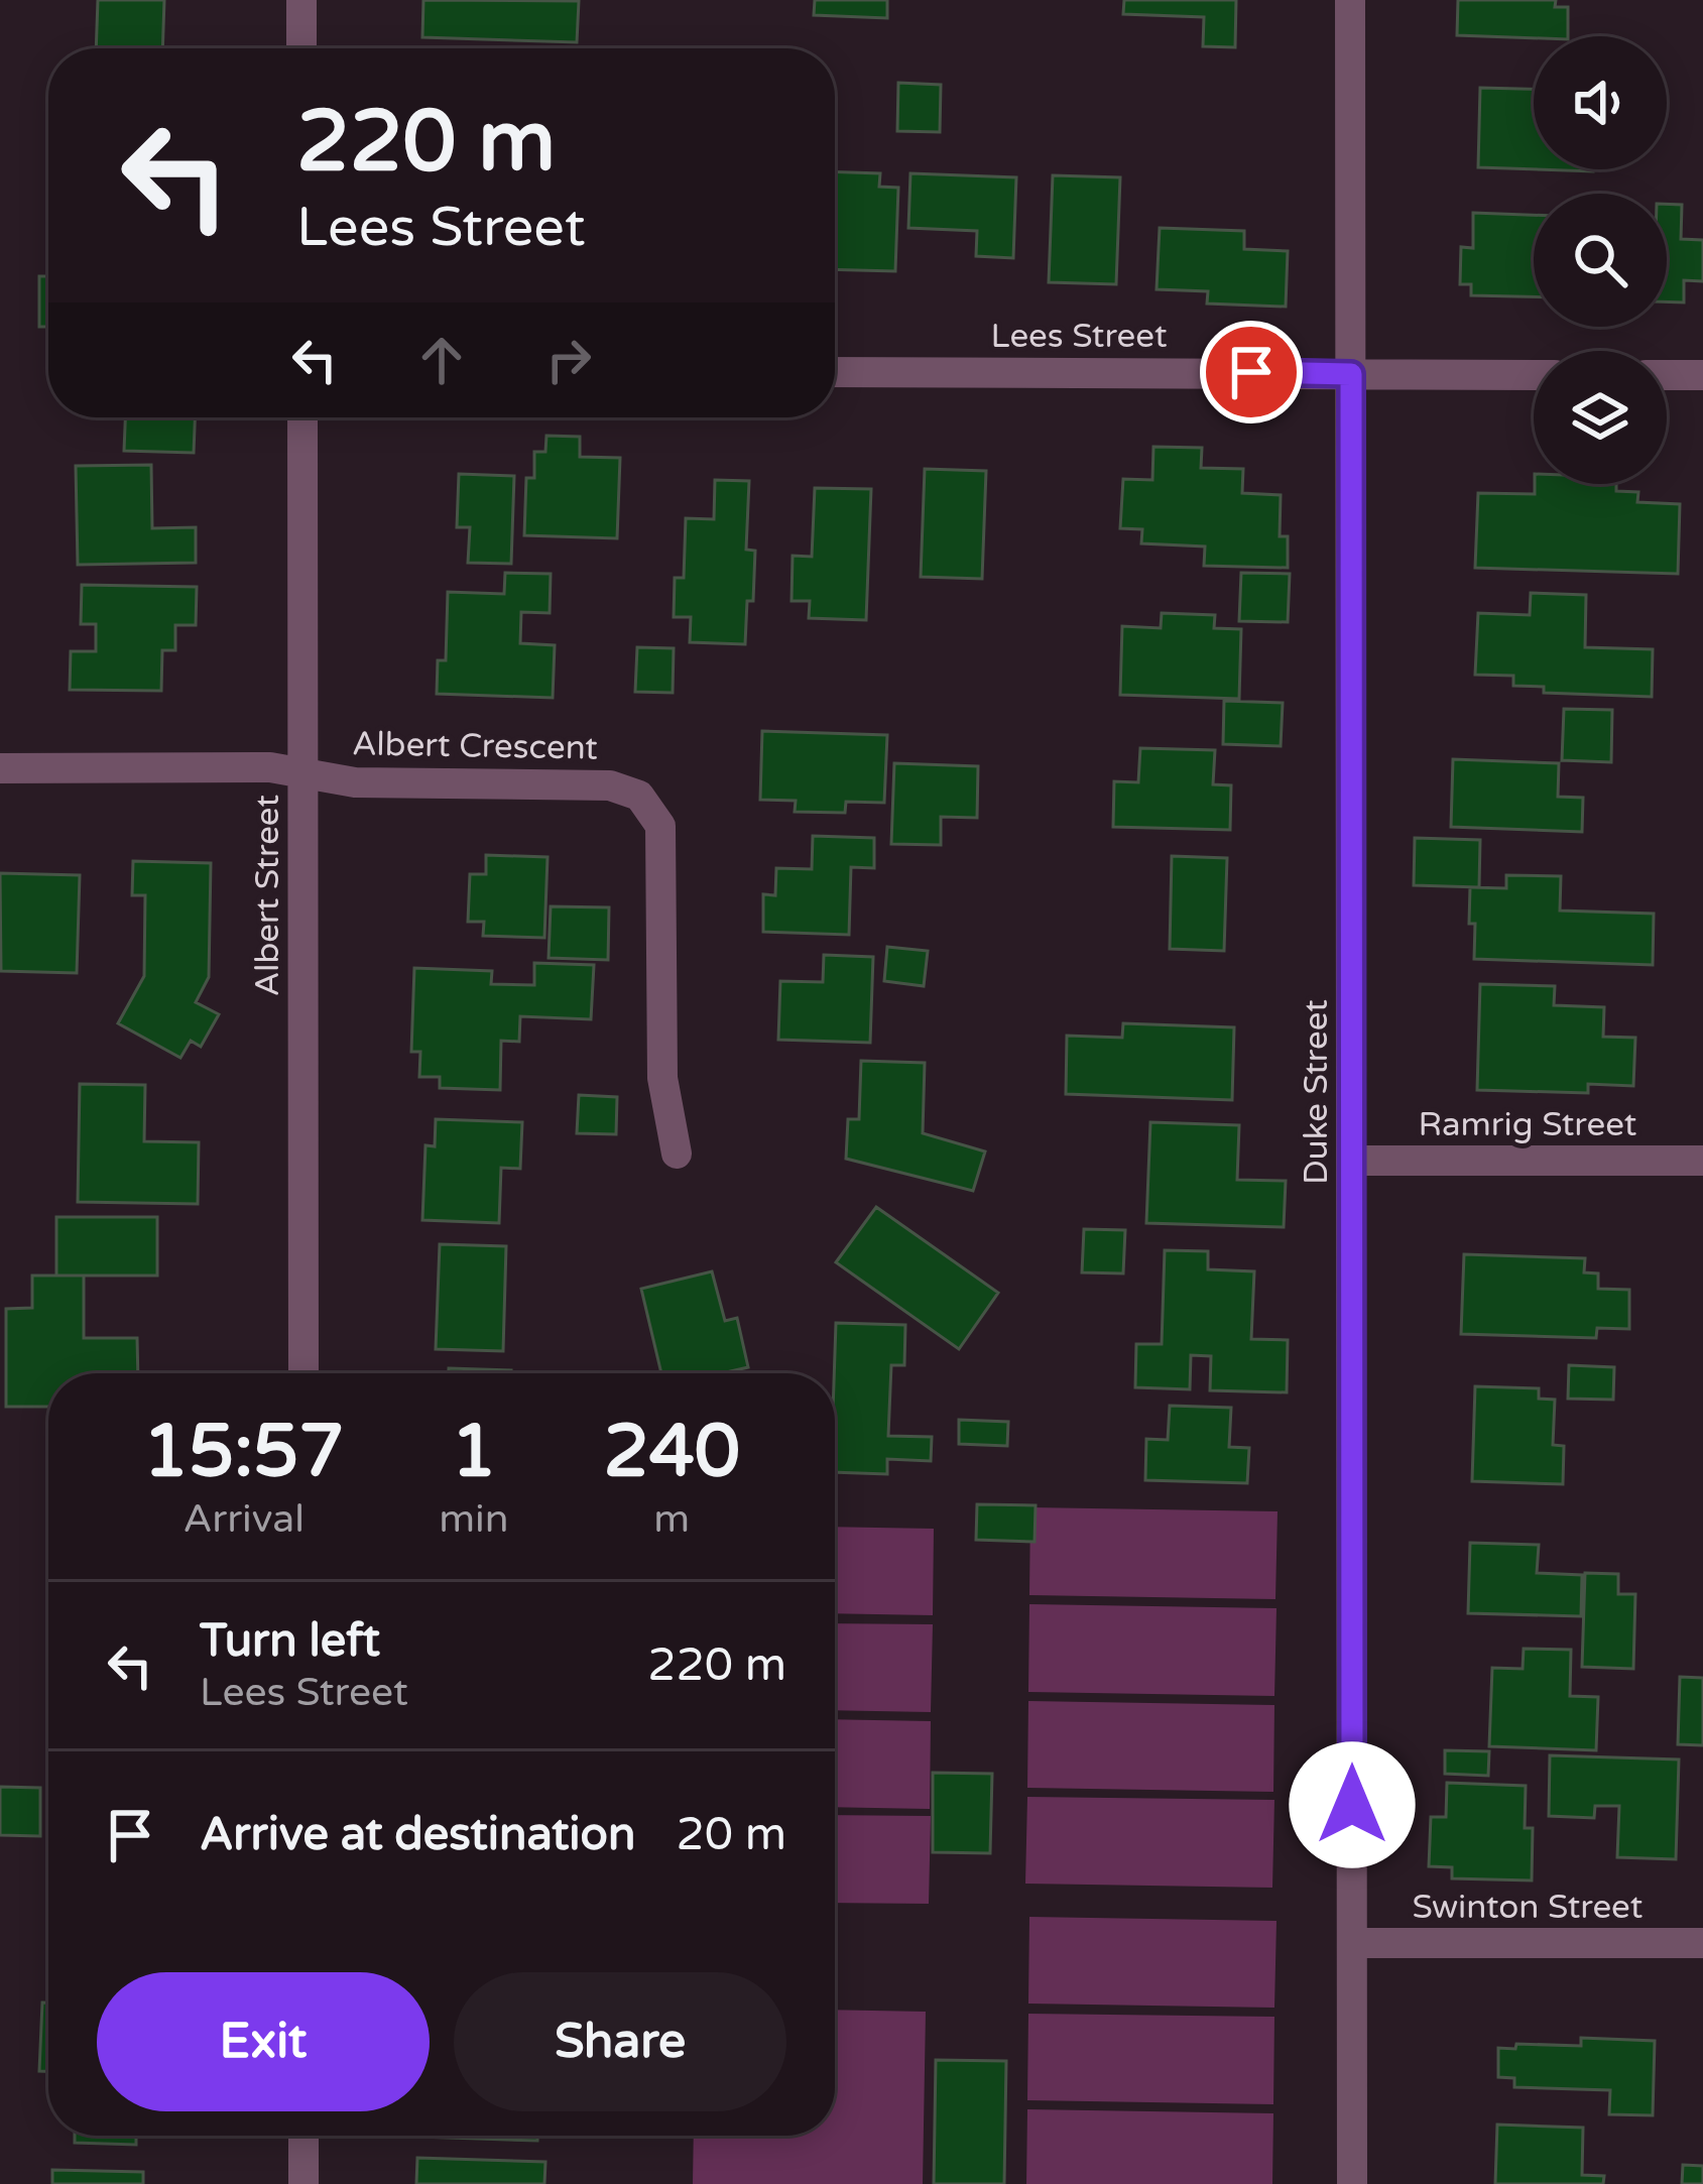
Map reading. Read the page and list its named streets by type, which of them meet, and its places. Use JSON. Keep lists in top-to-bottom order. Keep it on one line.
{"streets":{"street":["Lees Street","Albert Crescent","Albert Street","Duke Street","Ramrig Street","Swinton Street"]},"crossings":[["Lees Street","Duke Street"],["Albert Crescent","Albert Street"],["Duke Street","Ramrig Street"],["Duke Street","Swinton Street"]],"page":{"turn":["220 m","Lees Street"],"eta":["15:57","Arrival","1","min","240","m"],"list":[{"name":"Turn left","note":"Lees Street","value":"220 m"},{"name":"Arrive at destination","value":"20 m"}],"buttons":["Exit","Share"]}}
